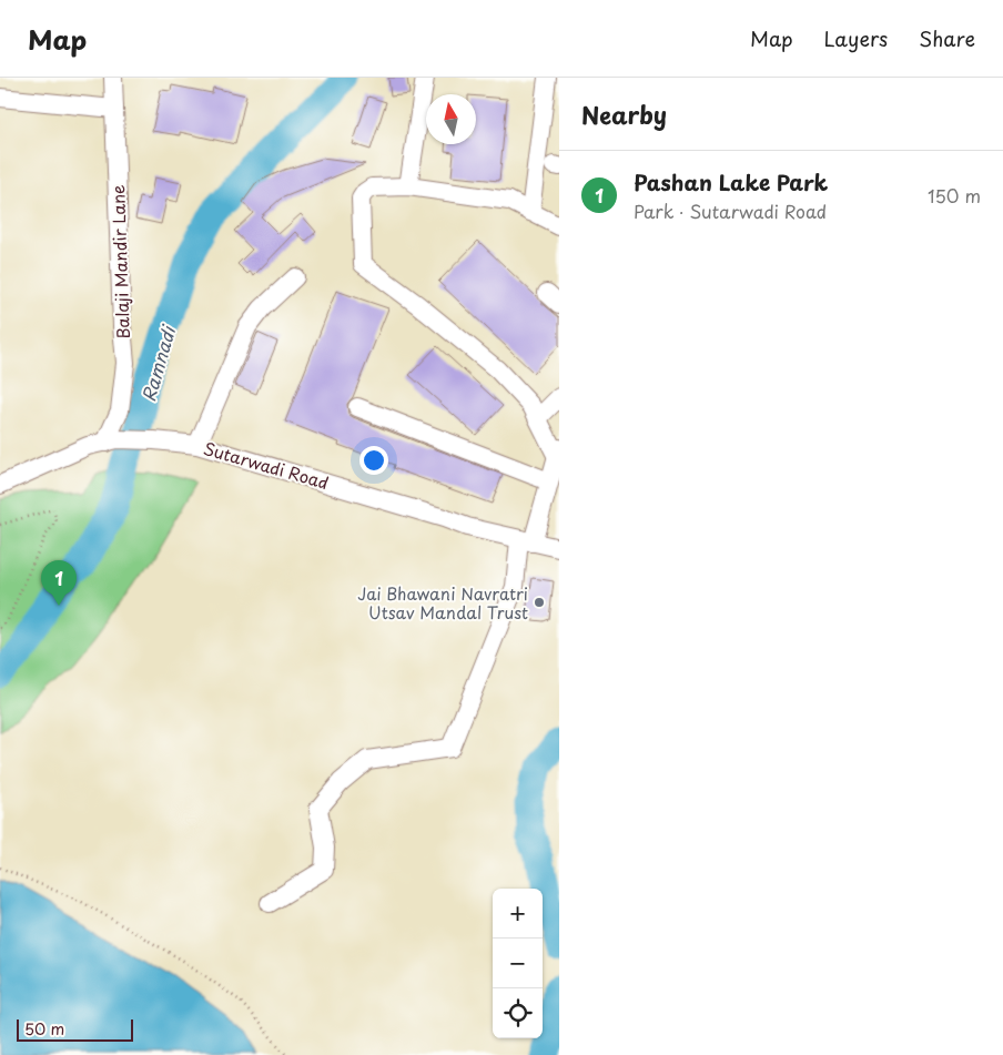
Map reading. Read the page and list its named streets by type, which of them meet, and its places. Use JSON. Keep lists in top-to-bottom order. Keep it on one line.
{"streets":{"street":["Balaji Mandir Lane","Sutarwadi Road"]},"crossings":[["Balaji Mandir Lane","Sutarwadi Road"]],"water":["Ramnadi"],"places":["Jai Bhawani Navratri Utsav Mandal Trust"],"scale_bar":"50 m","north":"top","page":{"header":"Map","nav":["Map","Layers","Share"],"heading":"Nearby","list":[{"mark":"1","name":"Pashan Lake Park","note":"Park · Sutarwadi Road","value":"150 m"}],"pins":"1","map_buttons":["+","−"],"scale":"50 m"}}
